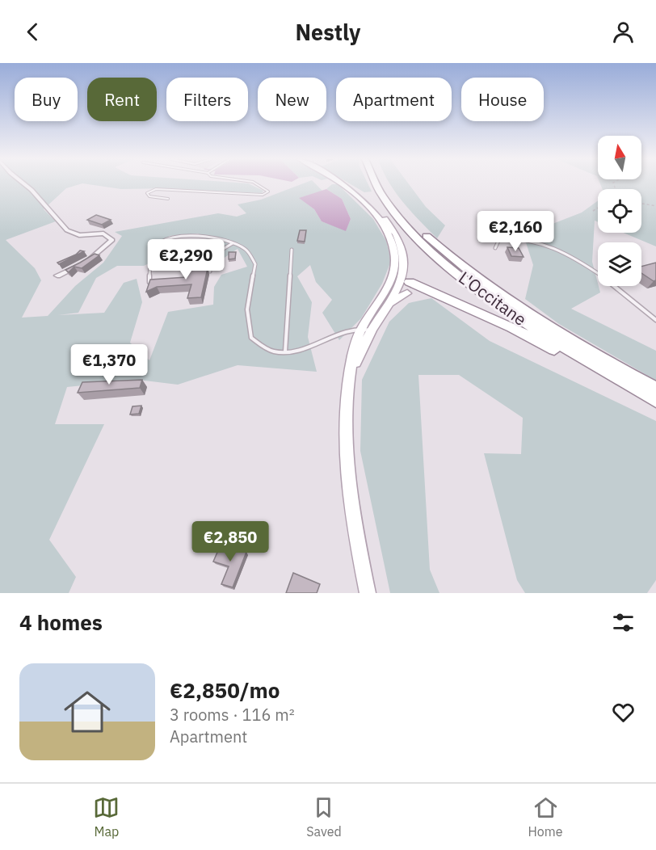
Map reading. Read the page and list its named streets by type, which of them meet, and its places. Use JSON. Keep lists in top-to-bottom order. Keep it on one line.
{"streets":{"highway":["L'Occitane"]},"north":"top","page":{"header":"Nestly","chip":["Buy","Rent","Filters","New","Apartment","House"],"price":["€2,160","€2,290","€1,370","€2,850"],"heading":"4 homes","list":[{"name":"€2,850/mo","note":"3 rooms · 116 m² · Apartment"}],"tabs":["Map","Saved","Home"]}}
